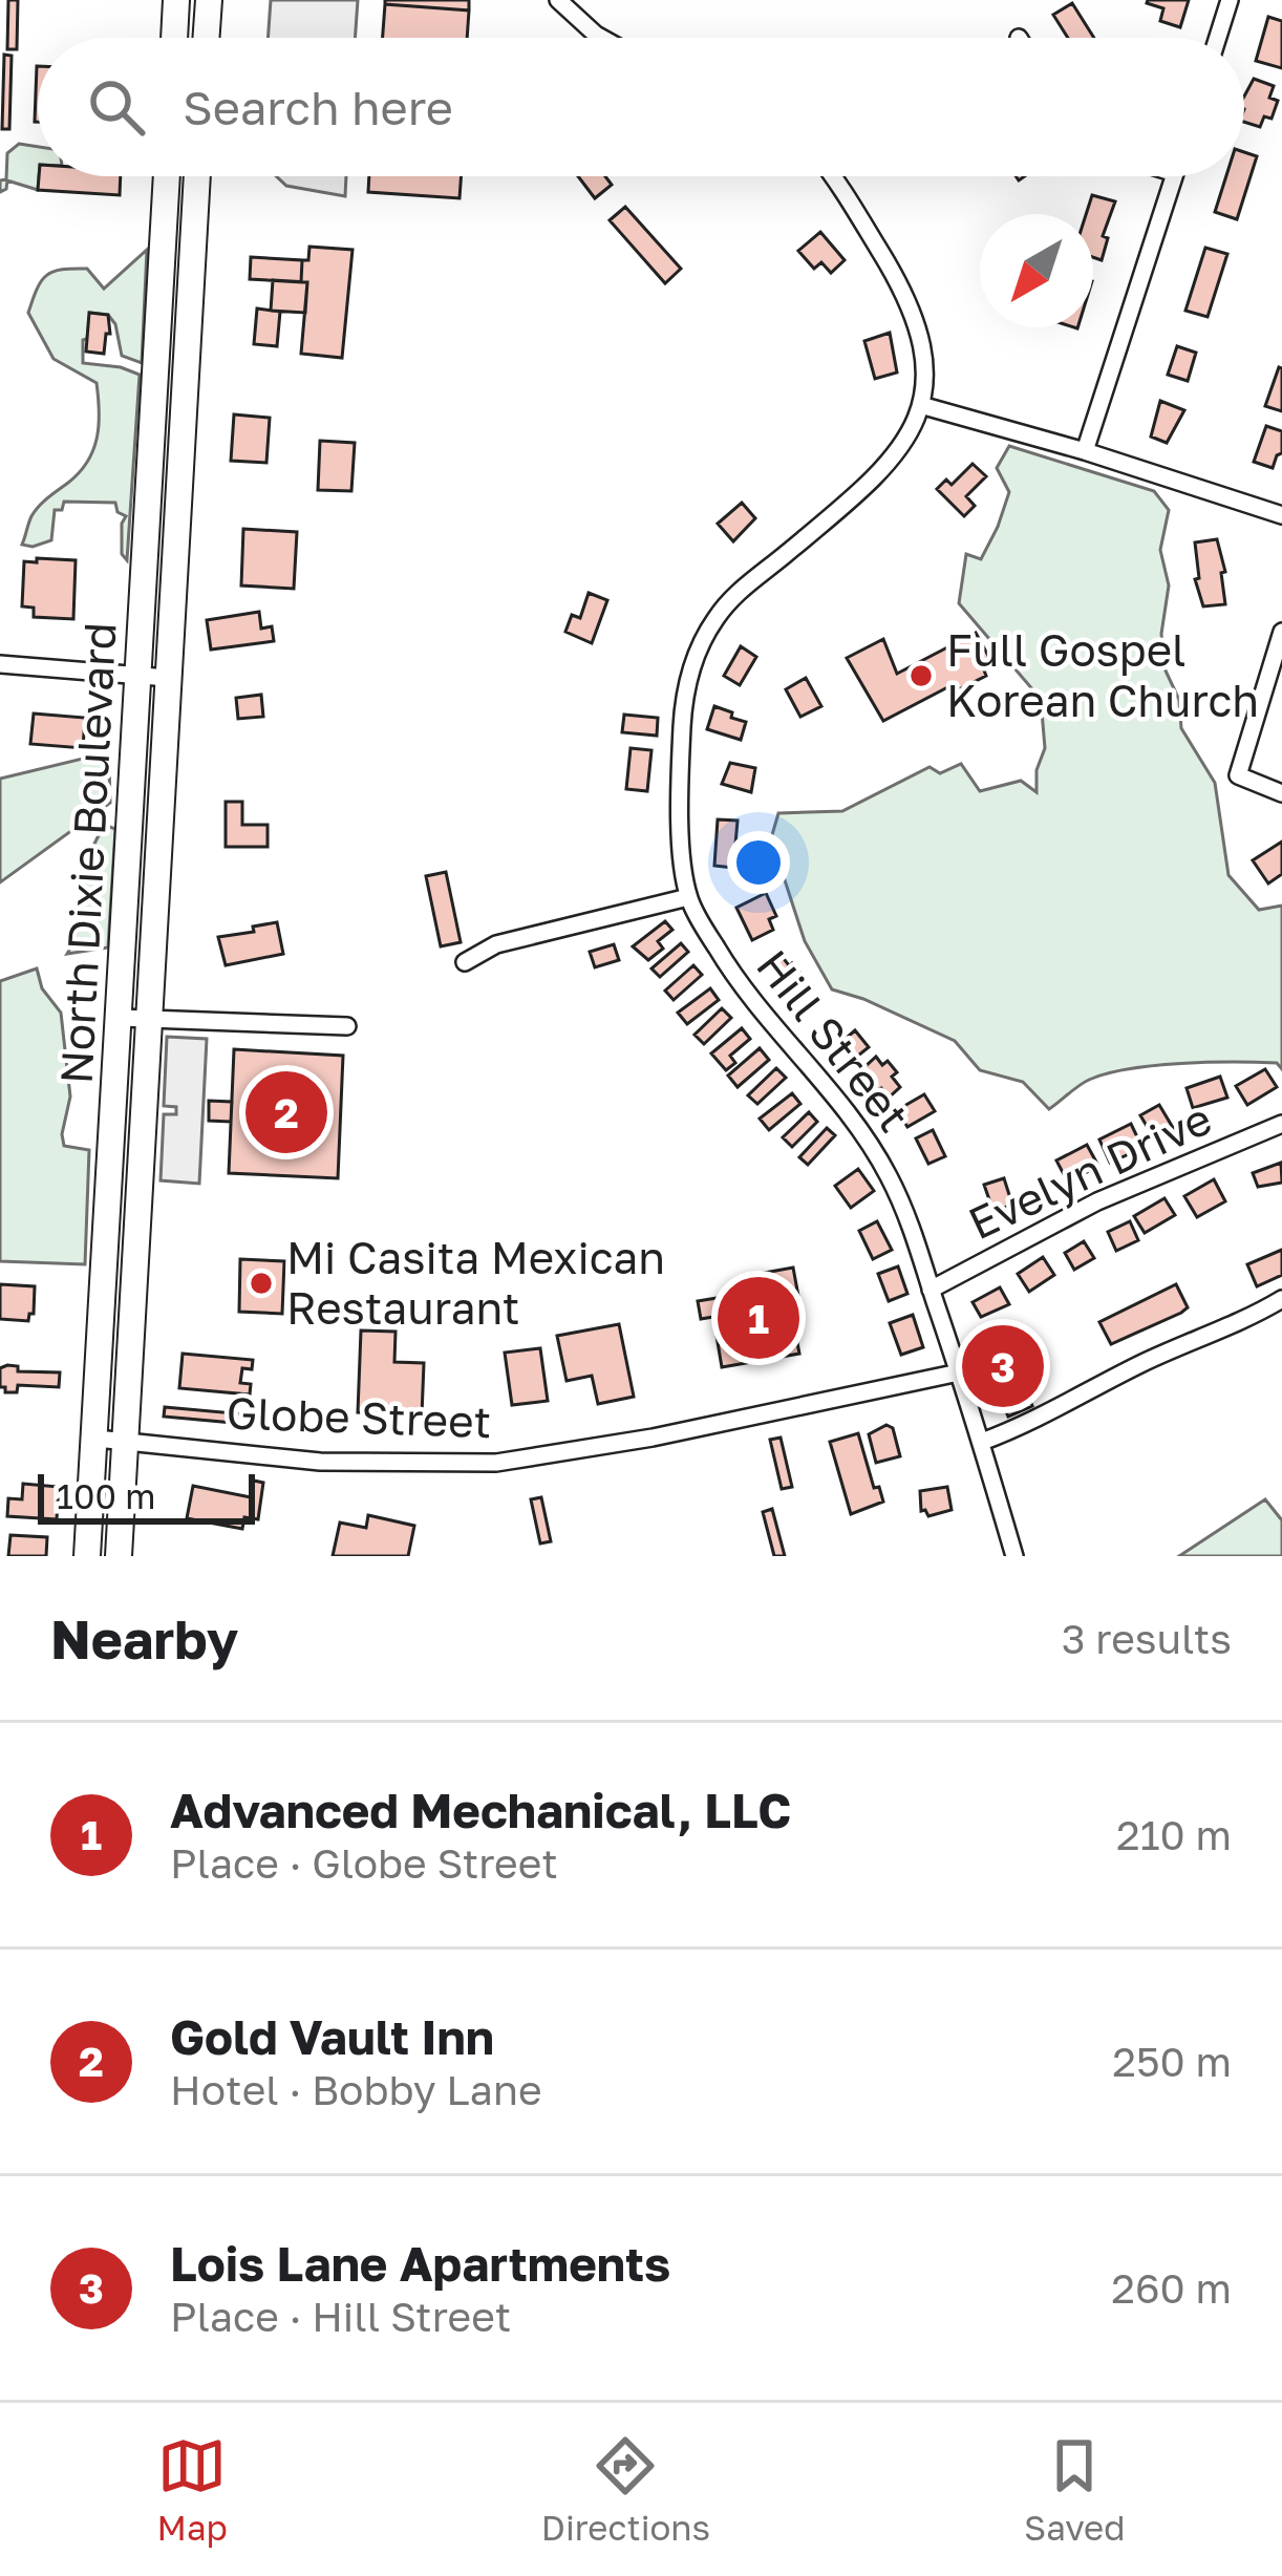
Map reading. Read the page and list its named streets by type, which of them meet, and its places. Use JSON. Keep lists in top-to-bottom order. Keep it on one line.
{"streets":{"highway":["North Dixie Boulevard"],"street":["Hill Street","Evelyn Drive","Globe Street"]},"crossings":[["North Dixie Boulevard","Globe Street"],["Hill Street","Evelyn Drive"],["Hill Street","Globe Street"]],"places":["Full Gospel Korean Church","Mi Casita Mexican Restaurant"],"scale_bar":"100 m","north":"bottom left","page":{"search":"Search here","pins":["2","1","3"],"scale":"100 m","heading":["Nearby","3 results"],"list":[{"mark":"1","name":"Advanced Mechanical, LLC","note":"Place · Globe Street","value":"210 m"},{"mark":"2","name":"Gold Vault Inn","note":"Hotel · Bobby Lane","value":"250 m"},{"mark":"3","name":"Lois Lane Apartments","note":"Place · Hill Street","value":"260 m"}],"nav":["Map","Directions","Saved"]}}
